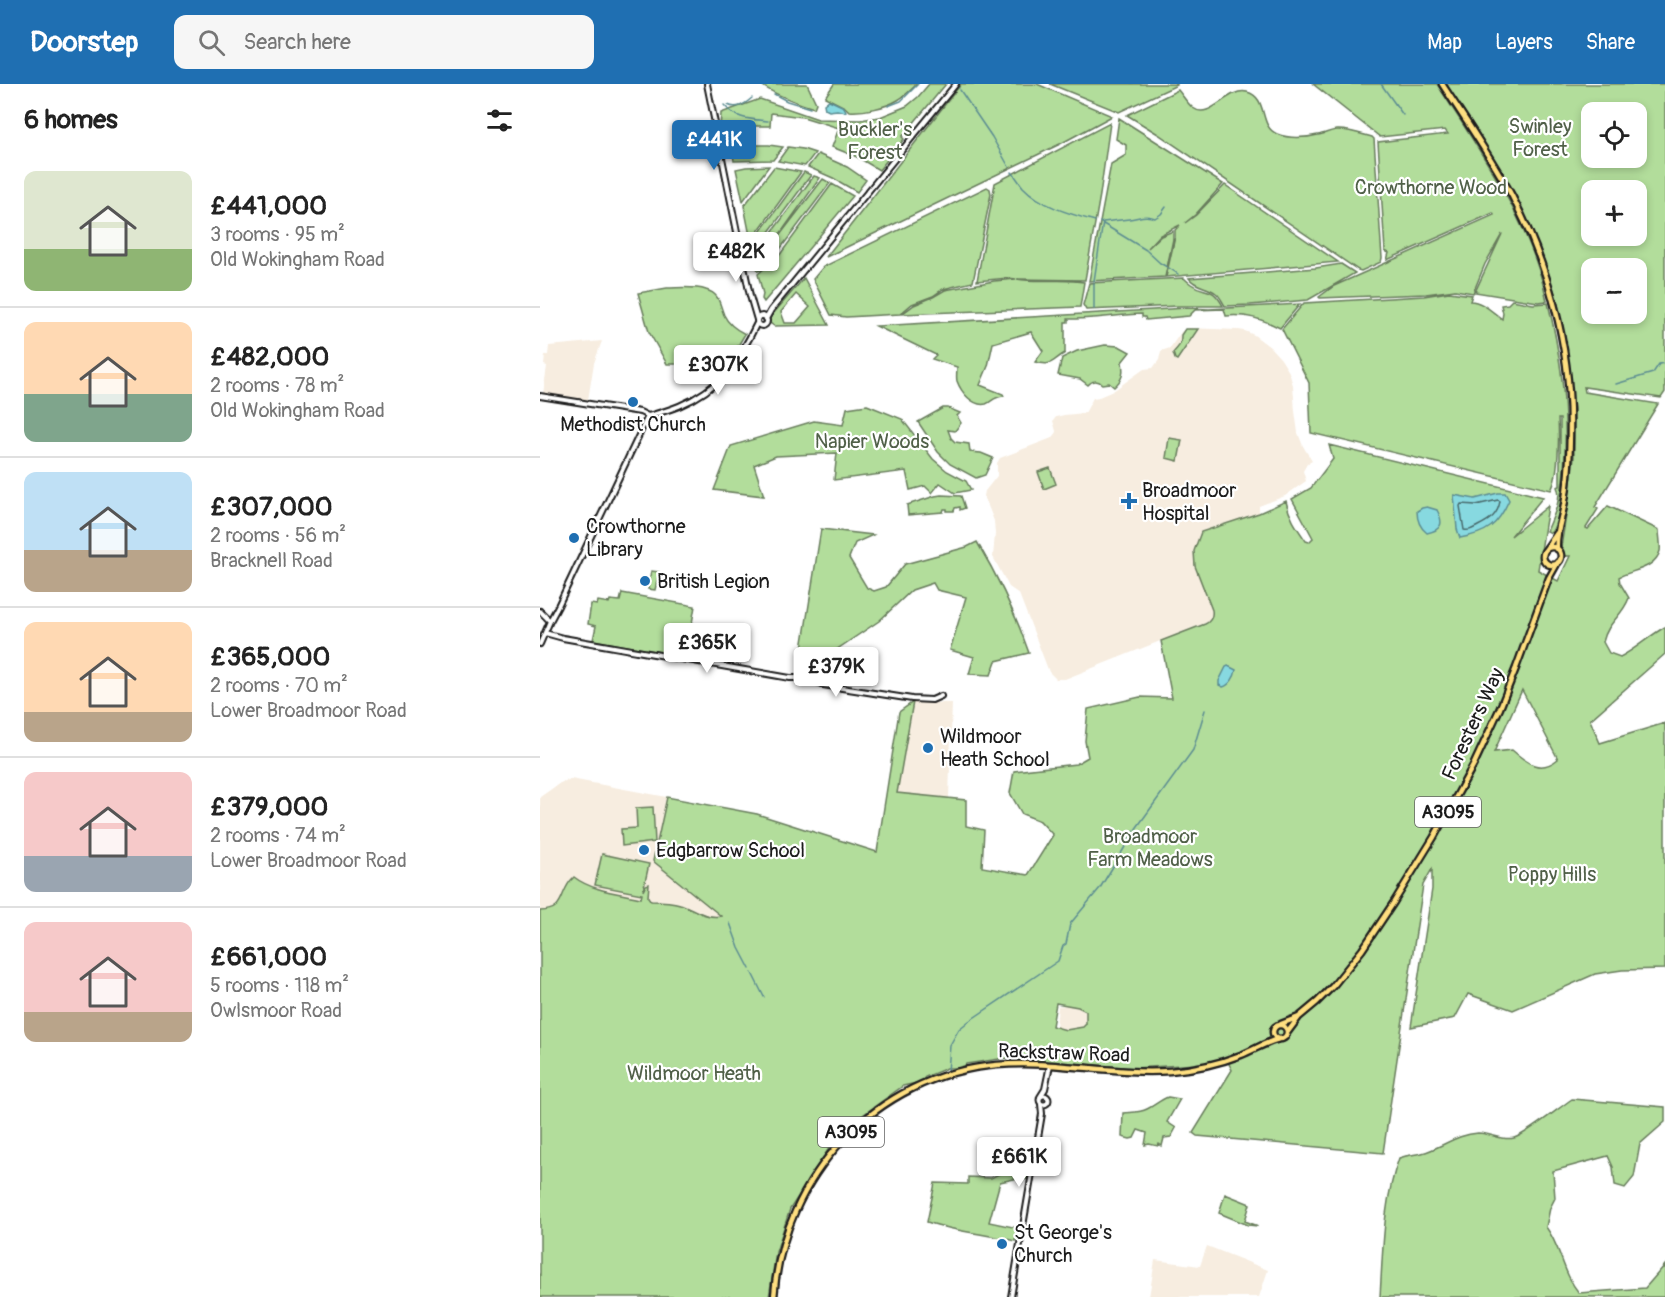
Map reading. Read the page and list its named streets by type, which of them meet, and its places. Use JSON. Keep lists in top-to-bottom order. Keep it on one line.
{"streets":{"main road":["Foresters Way","A3095","Rackstraw Road"]},"crossings":[["Foresters Way","Rackstraw Road"]],"parks":["Swinley Forest","Buckler's Forest","Crowthorne Wood","Napier Woods","Broadmoor Farm Meadows","Poppy Hills","Wildmoor Heath"],"places":{"other":["Methodist Church","Crowthorne Library","British Legion","Wildmoor Heath School","Edgbarrow School","St George's Church"],"health":["Broadmoor Hospital"]},"page":{"header":"Doorstep","search":"Search here","nav":["Map","Layers","Share"],"heading":"6 homes","map_buttons":["+","−"],"price":["£441K","£482K","£307K","£365K","£379K","£661K"],"list":[{"name":"£441,000","note":"3 rooms · 95 m² · Old Wokingham Road"},{"name":"£482,000","note":"2 rooms · 78 m² · Old Wokingham Road"},{"name":"£307,000","note":"2 rooms · 56 m² · Bracknell Road"},{"name":"£365,000","note":"2 rooms · 70 m² · Lower Broadmoor Road"},{"name":"£379,000","note":"2 rooms · 74 m² · Lower Broadmoor Road"},{"name":"£661,000","note":"5 rooms · 118 m² · Owlsmoor Road"}]}}
